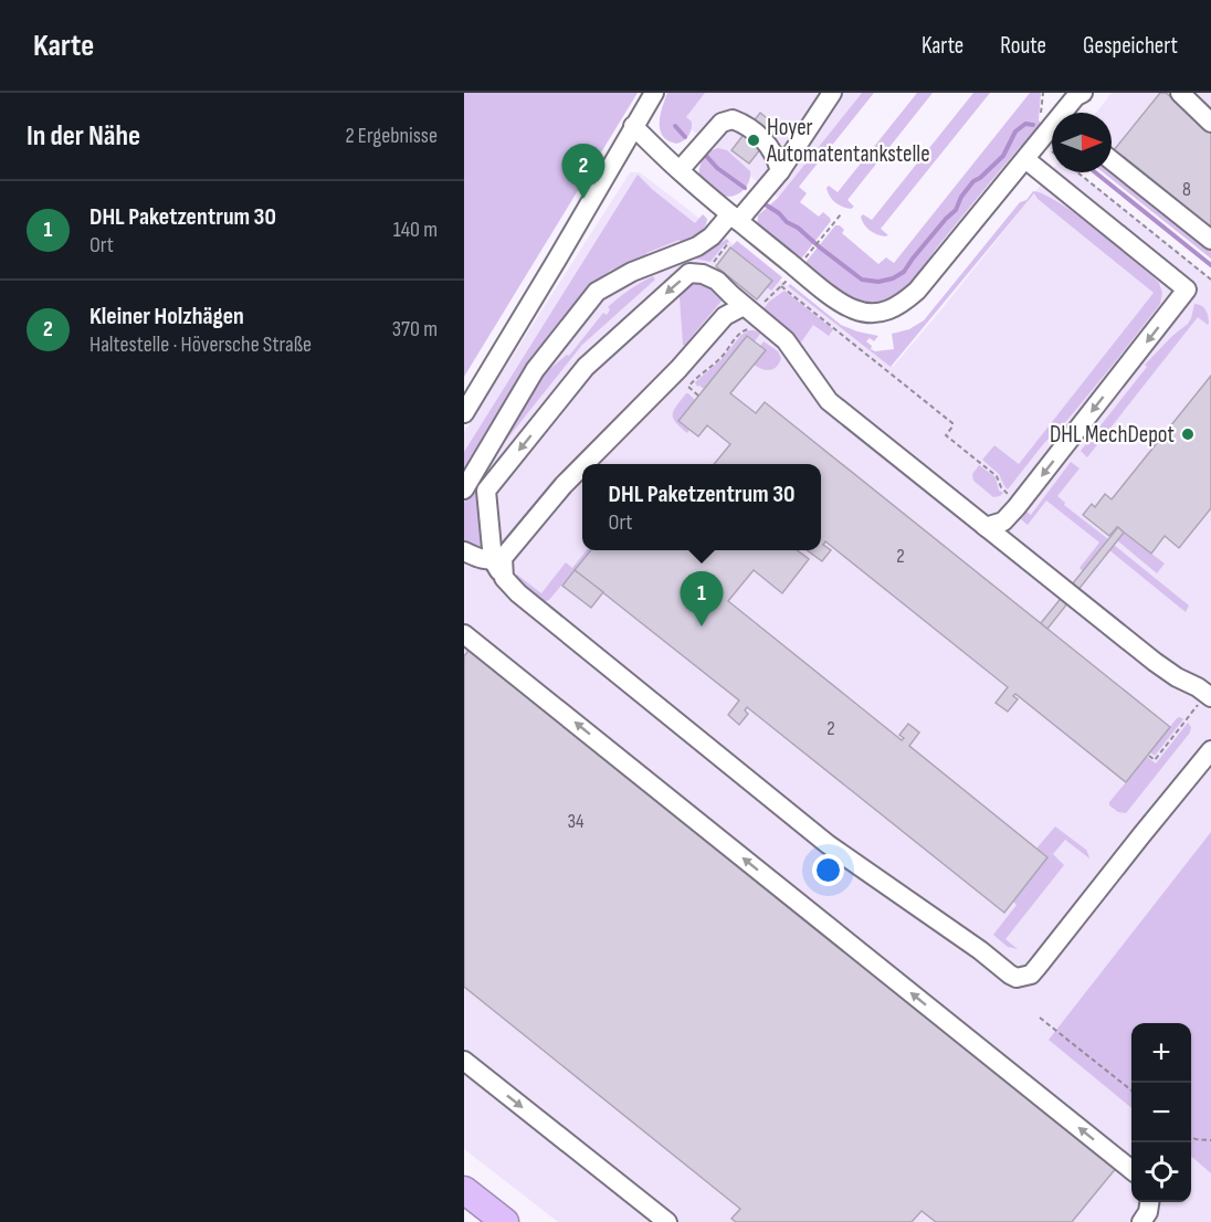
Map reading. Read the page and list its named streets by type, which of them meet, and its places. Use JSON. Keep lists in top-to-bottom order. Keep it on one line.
{"places":["Hoyer Automatentankstelle","DHL MechDepot"],"house_numbers":["8","2","2","34"],"north":"right","page":{"header":"Karte","nav":["Karte","Route","Gespeichert"],"heading":["In der Nähe","2 Ergebnisse"],"pins":["2","1"],"list":[{"mark":"1","name":"DHL Paketzentrum 30","note":"Ort","value":"140 m"},{"mark":"2","name":"Kleiner Holzhägen","note":"Haltestelle · Höversche Straße","value":"370 m"}],"popup":["DHL Paketzentrum 30","Ort"],"map_buttons":["+","−"]}}
